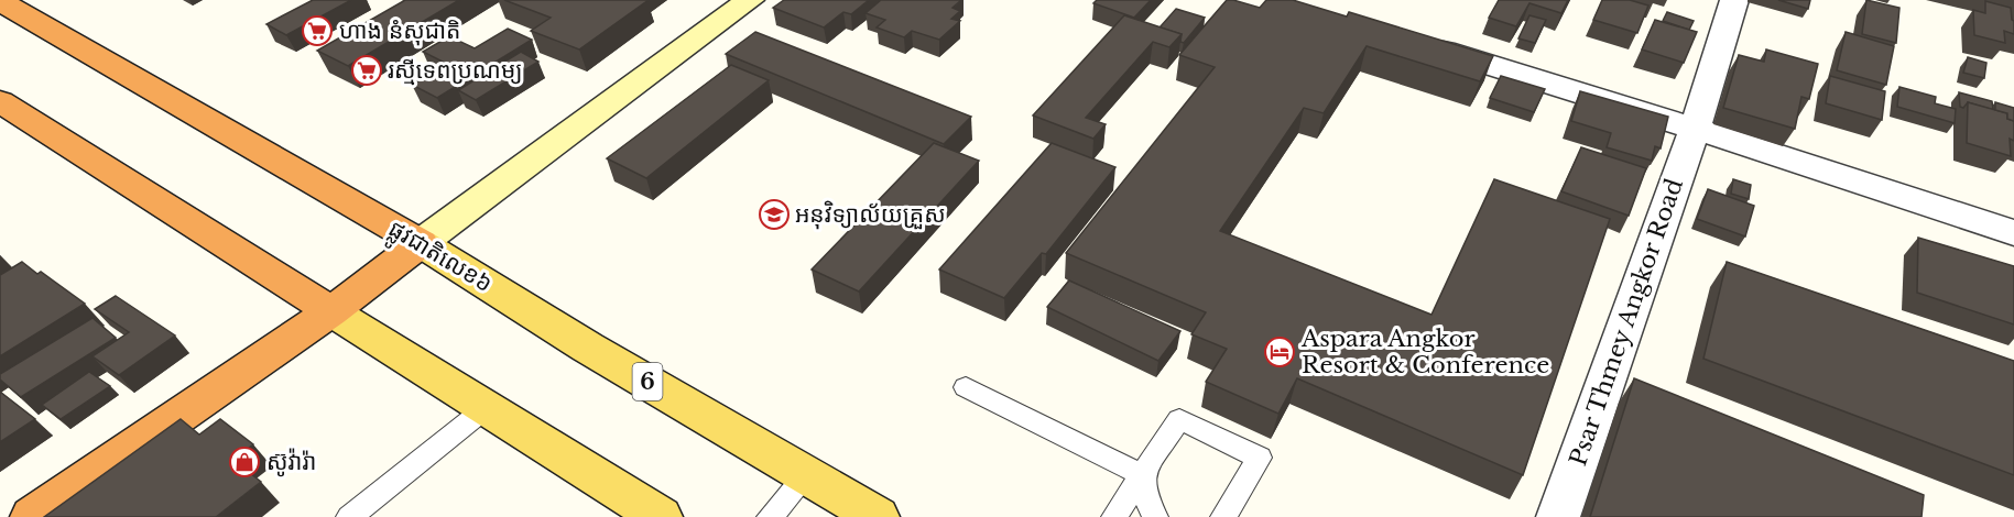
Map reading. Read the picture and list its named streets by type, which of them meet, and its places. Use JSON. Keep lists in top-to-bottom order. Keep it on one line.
{"streets":{"highway":["ផ្លូវជាតិលេខ៦","6"],"street":["Psar Thmey Angkor Road"]},"places":{"supermarket":["ហាង នំសុជាតិ","រស្មីទេពប្រណម្យ"],"school or university":["អនុវិទ្យាល័យគ្រួស"],"hotel":["Aspara Angkor Resort & Conference"],"shop":["ស៊ូវ៉ារ៉ា"]}}
